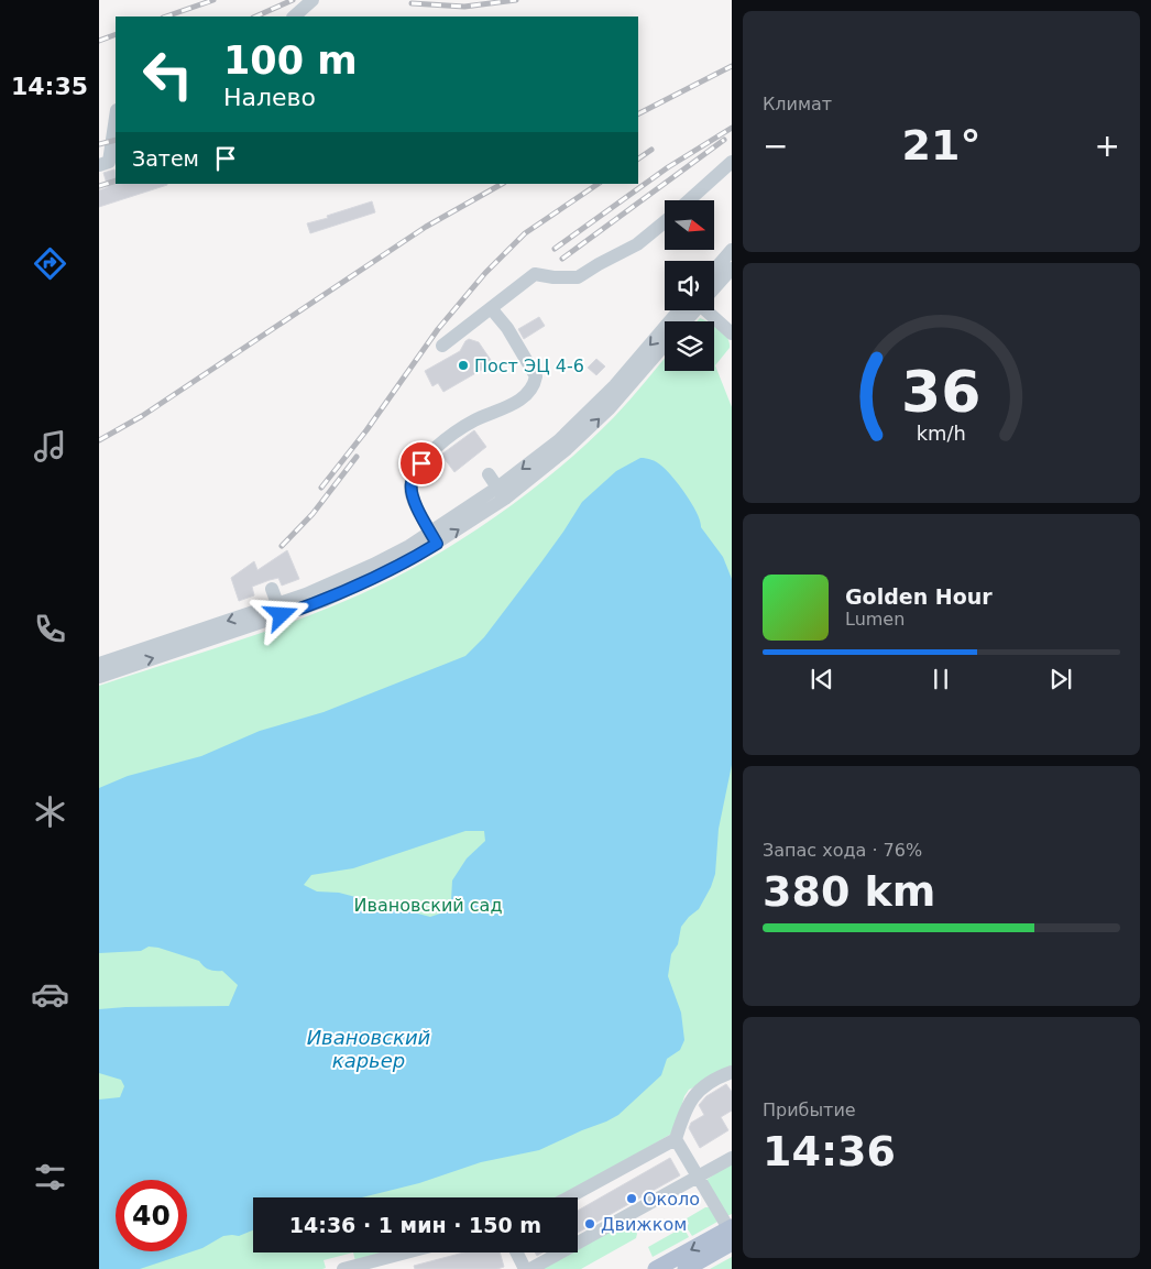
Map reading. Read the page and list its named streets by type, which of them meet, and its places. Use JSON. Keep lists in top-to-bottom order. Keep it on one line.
{"water":["Ивановский карьер"],"parks":["Ивановский сад"],"places":["Пост ЭЦ 4-6","Около","Движком"],"north":"right","page":{"tabs":"14:35","tile":["Климат",["Запас хода · 76%","380 km"],["Прибытие","14:36"]],"turn":["100 m","Налево"],"heat":["−","21°","+"],"then":"Затем","song":["Golden Hour","Lumen"],"limit":"40","trip":"14:36 · 1 мин · 150 m","gauge":["36","km/h"]}}
